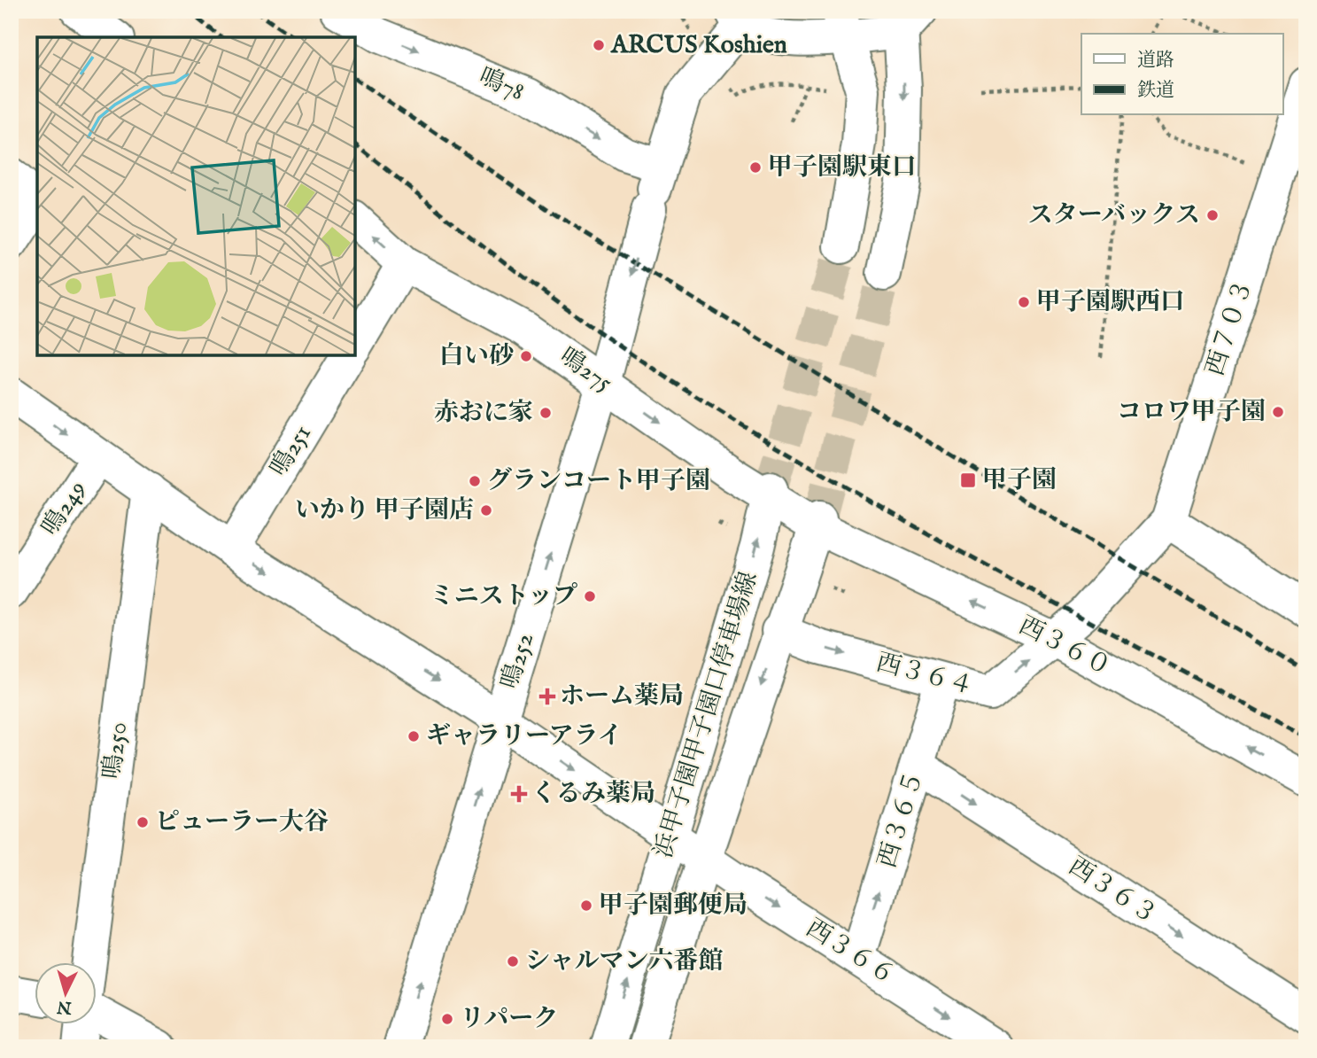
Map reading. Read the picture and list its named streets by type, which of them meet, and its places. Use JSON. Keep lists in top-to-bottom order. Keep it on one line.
{"streets":{"street":["鳴78","西７０３","鳴275","鳴251","鳴249","西３６０","鳴252","西３６４","浜甲子園甲子園口停車場線","鳴250","西３６５","西３６３","西３６６"]},"crossings":[["鳴78","鳴252"],["西７０３","西３６０"],["西７０３","西３６４"],["鳴275","西３６０"],["鳴275","鳴252"],["鳴275","浜甲子園甲子園口停車場線"],["鳴251","西３６６"],["鳴249","西３６６"],["西３６０","西３６４"],["西３６０","浜甲子園甲子園口停車場線"],["鳴252","西３６６"],["西３６４","浜甲子園甲子園口停車場線"],["西３６４","西３６５"],["浜甲子園甲子園口停車場線","西３６６"],["鳴250","西３６６"],["西３６５","西３６３"],["西３６５","西３６６"]],"one_way":["鳴78","西３６０","西３６４","西３６５","西３６３","西３６６"],"places":{"other":["ARCUS Koshien","甲子園駅東口","スターバックス","甲子園駅西口","白い砂","コロワ甲子園","赤おに家","グランコート甲子園","いかり 甲子園店","ミニストップ","ギャラリーアライ","ピューラー大谷","甲子園郵便局","シャルマン六番館","リパーク"],"transit":["甲子園"],"health":["ホーム薬局","くるみ薬局"]},"legend":["道路","鉄道"],"north":"bottom"}
